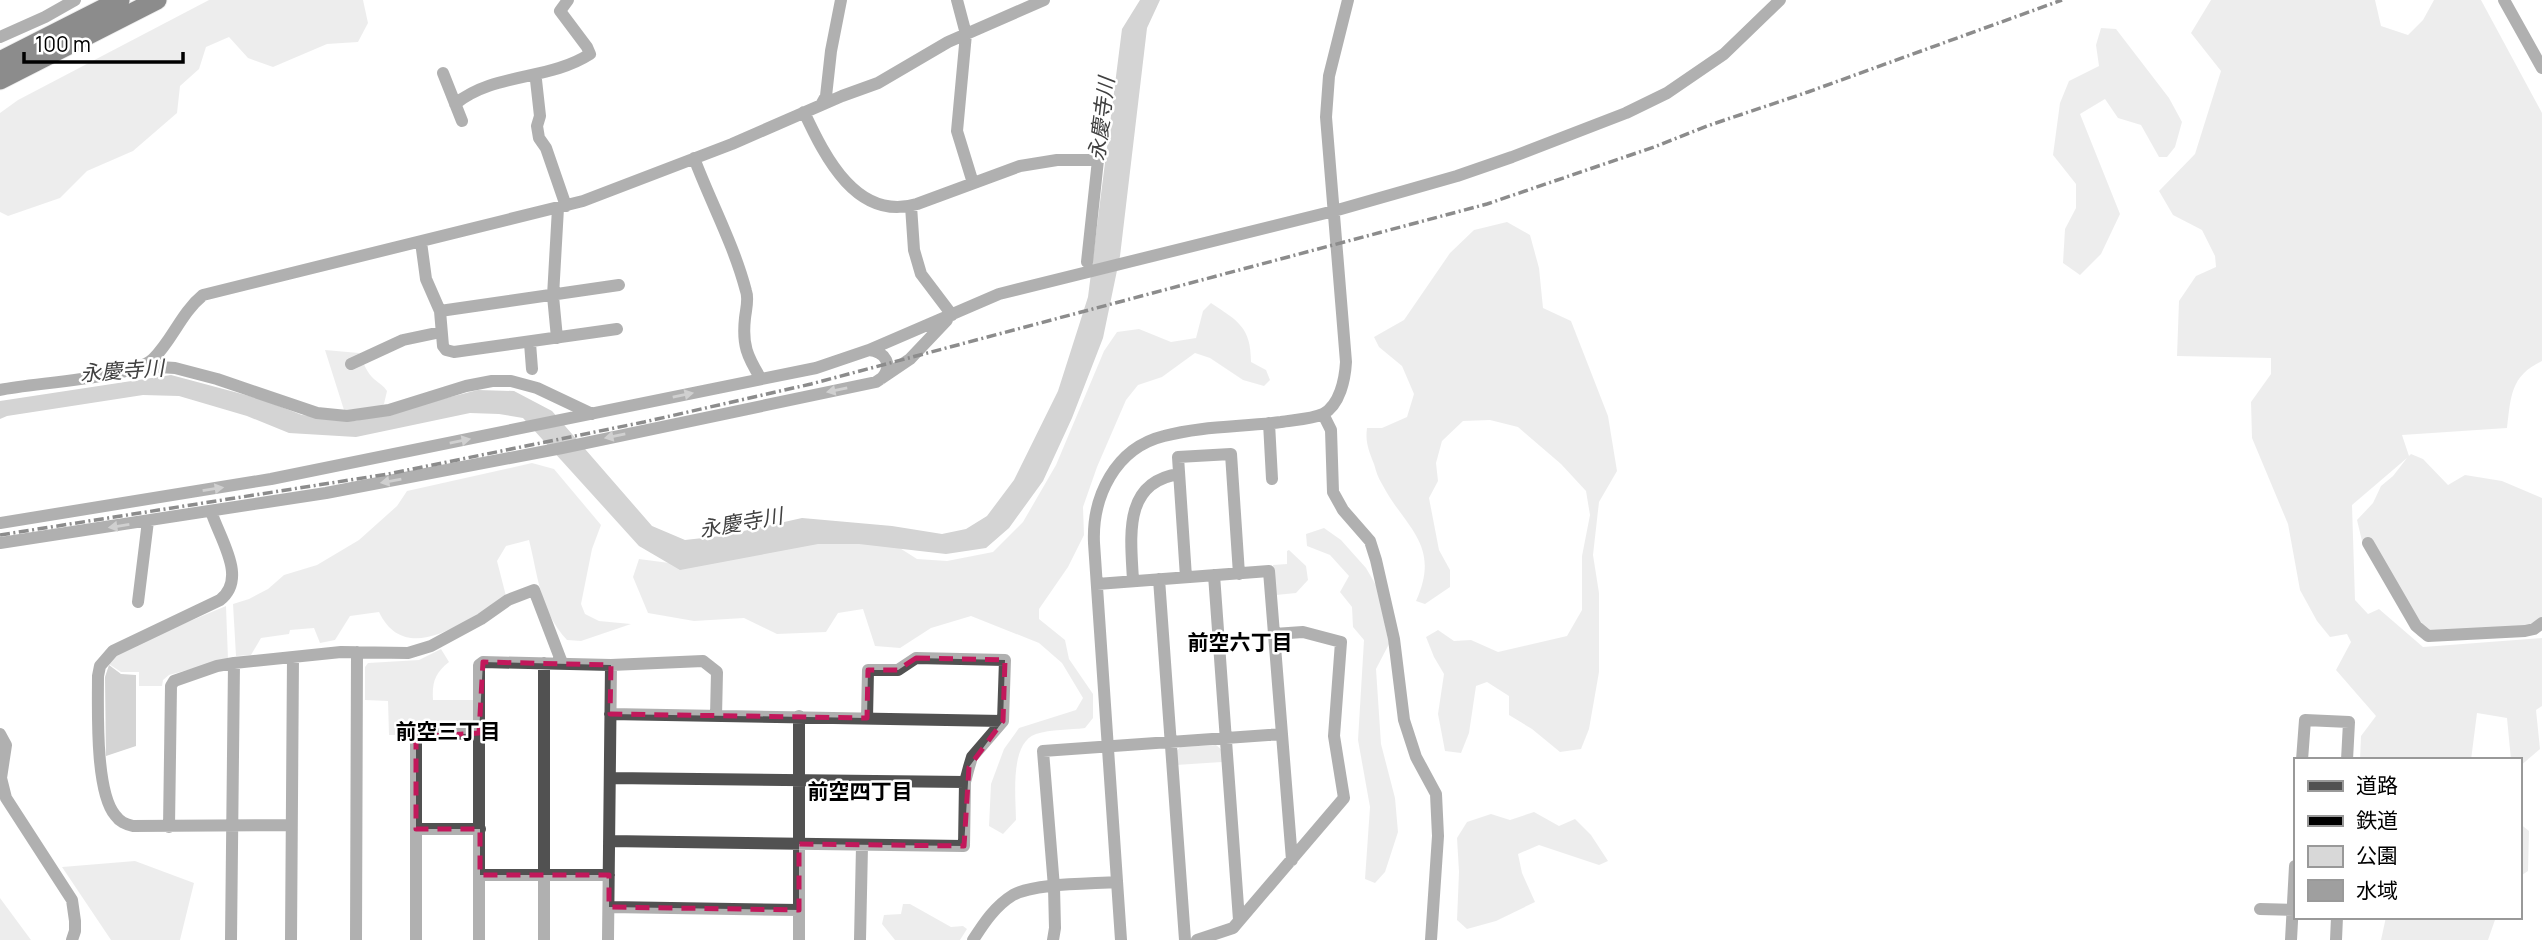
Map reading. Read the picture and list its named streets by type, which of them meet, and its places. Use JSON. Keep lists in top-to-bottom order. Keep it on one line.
{"districts":["前空六丁目","前空三丁目","前空四丁目"],"water":["永慶寺川"],"legend":["道路","鉄道","公園","水域"],"scale_bar":"100 m"}
